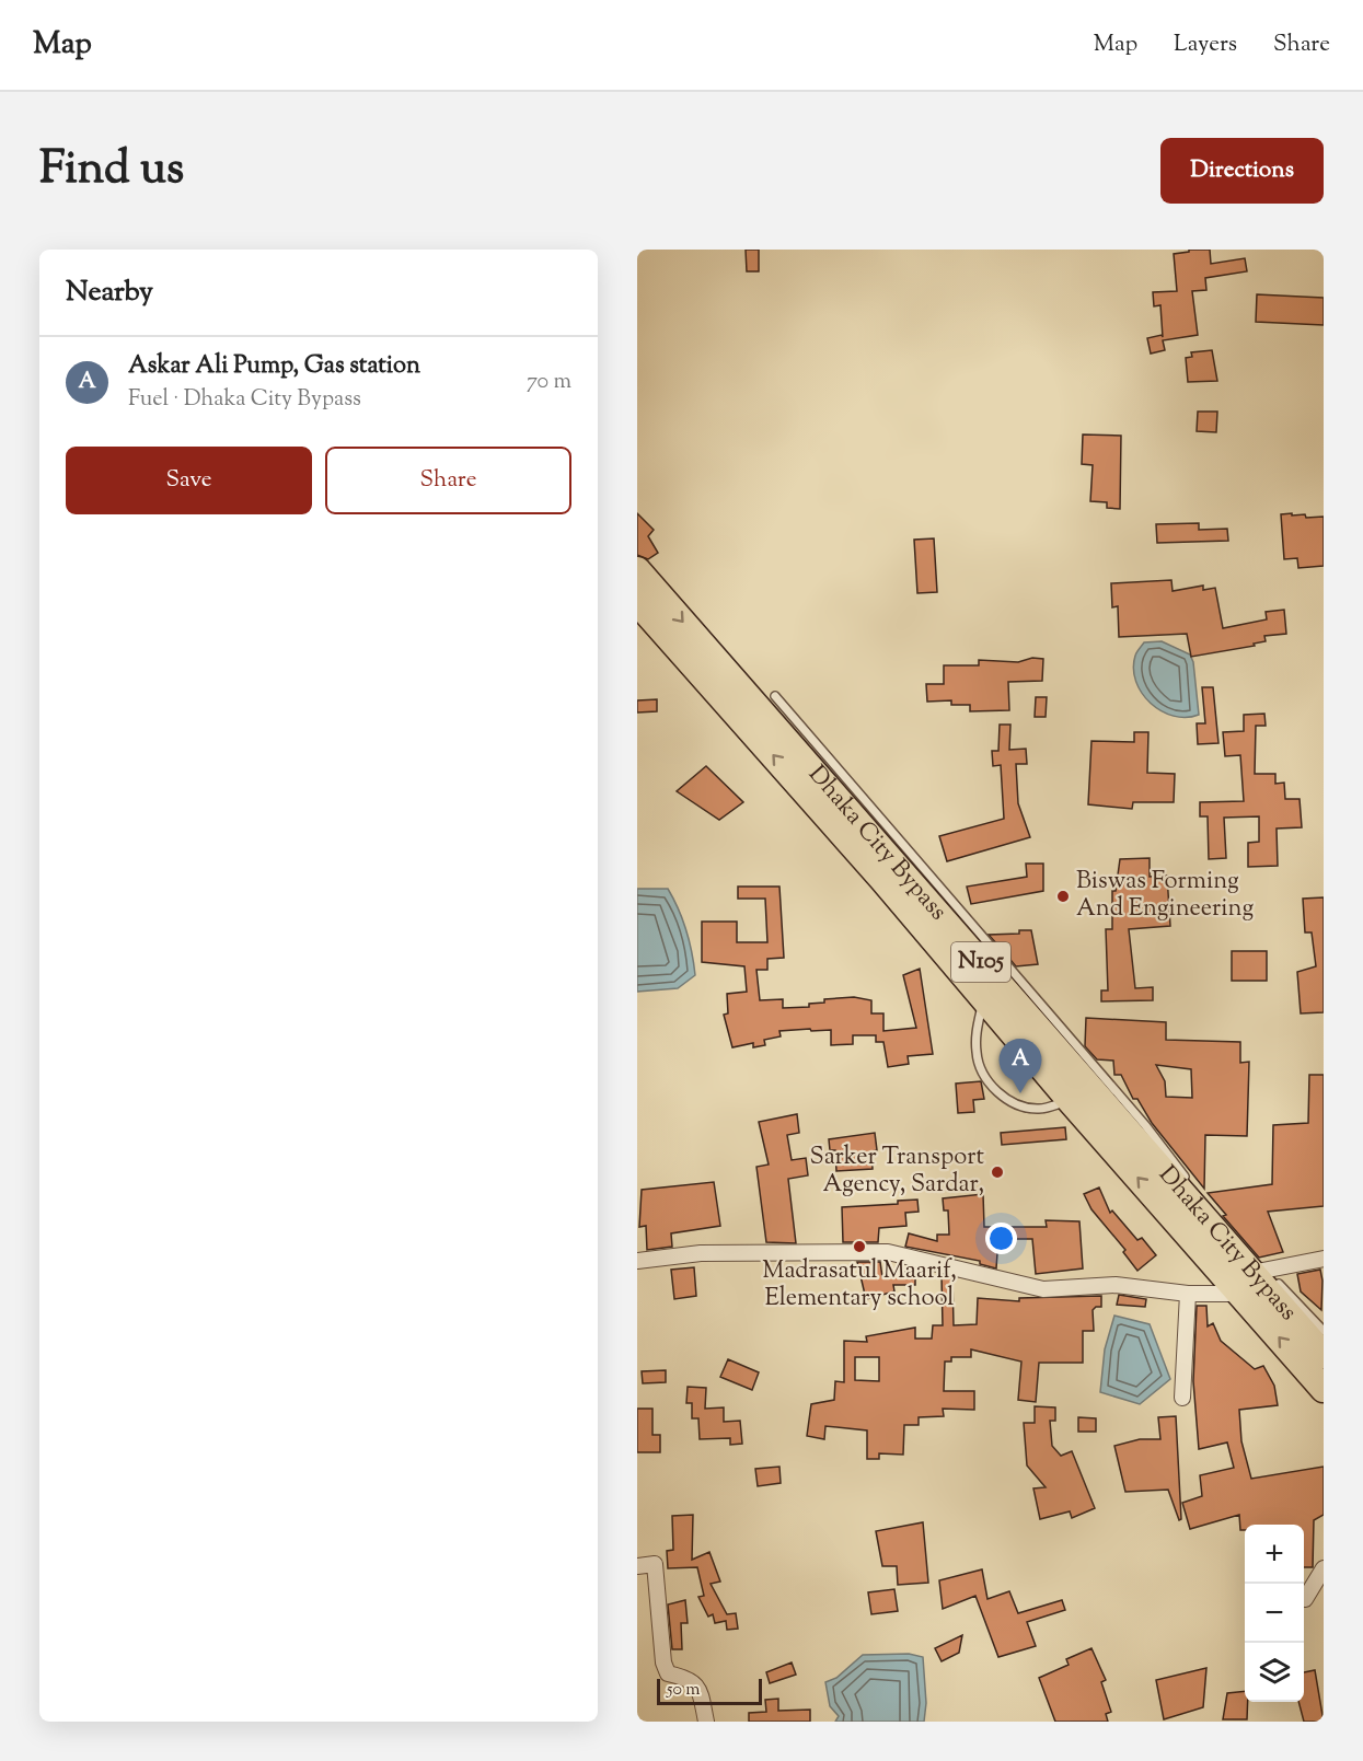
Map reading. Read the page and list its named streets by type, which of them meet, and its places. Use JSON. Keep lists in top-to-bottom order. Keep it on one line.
{"streets":{"highway":["Dhaka City Bypass","N105"]},"places":["Biswas Forming And Engineering","Sarker Transport Agency, Sardar,","Madrasatul Maarif, Elementary school"],"scale_bar":"50 m","page":{"header":"Map","nav":["Map","Layers","Share"],"title":"Find us","buttons":["Directions",["Save","Share"]],"heading":"Nearby","list":[{"mark":"A","name":"Askar Ali Pump, Gas station","note":"Fuel · Dhaka City Bypass","value":"70 m"}],"pins":"A","map_buttons":["+","−"],"scale":"50 m"}}
